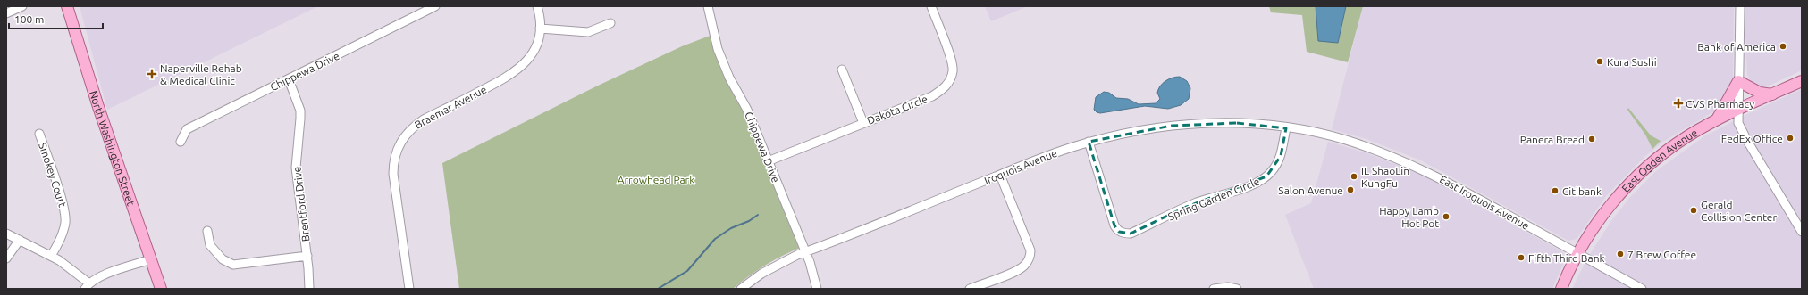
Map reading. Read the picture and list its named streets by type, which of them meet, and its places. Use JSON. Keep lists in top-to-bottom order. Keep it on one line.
{"streets":{"main road":["North Washington Street","East Ogden Avenue"],"street":["Chippewa Drive","Braemar Avenue","Dakota Circle","Iroquois Avenue","Smokey Court","Spring Garden Circle","East Iroquois Avenue","Brentford Drive"]},"crossings":[["Chippewa Drive","Dakota Circle"],["Chippewa Drive","Iroquois Avenue"],["Chippewa Drive","Brentford Drive"],["East Ogden Avenue","East Iroquois Avenue"],["Iroquois Avenue","Spring Garden Circle"],["Iroquois Avenue","East Iroquois Avenue"]],"parks":["Arrowhead Park"],"places":{"other":["Bank of America","Kura Sushi","FedEx Office","Panera Bread","IL ShaoLin KungFu","Salon Avenue","Citibank","Gerald Collision Center","Happy Lamb Hot Pot","7 Brew Coffee","Fifth Third Bank"],"health":["Naperville Rehab & Medical Clinic","CVS Pharmacy"]},"scale_bar":"100 m"}
